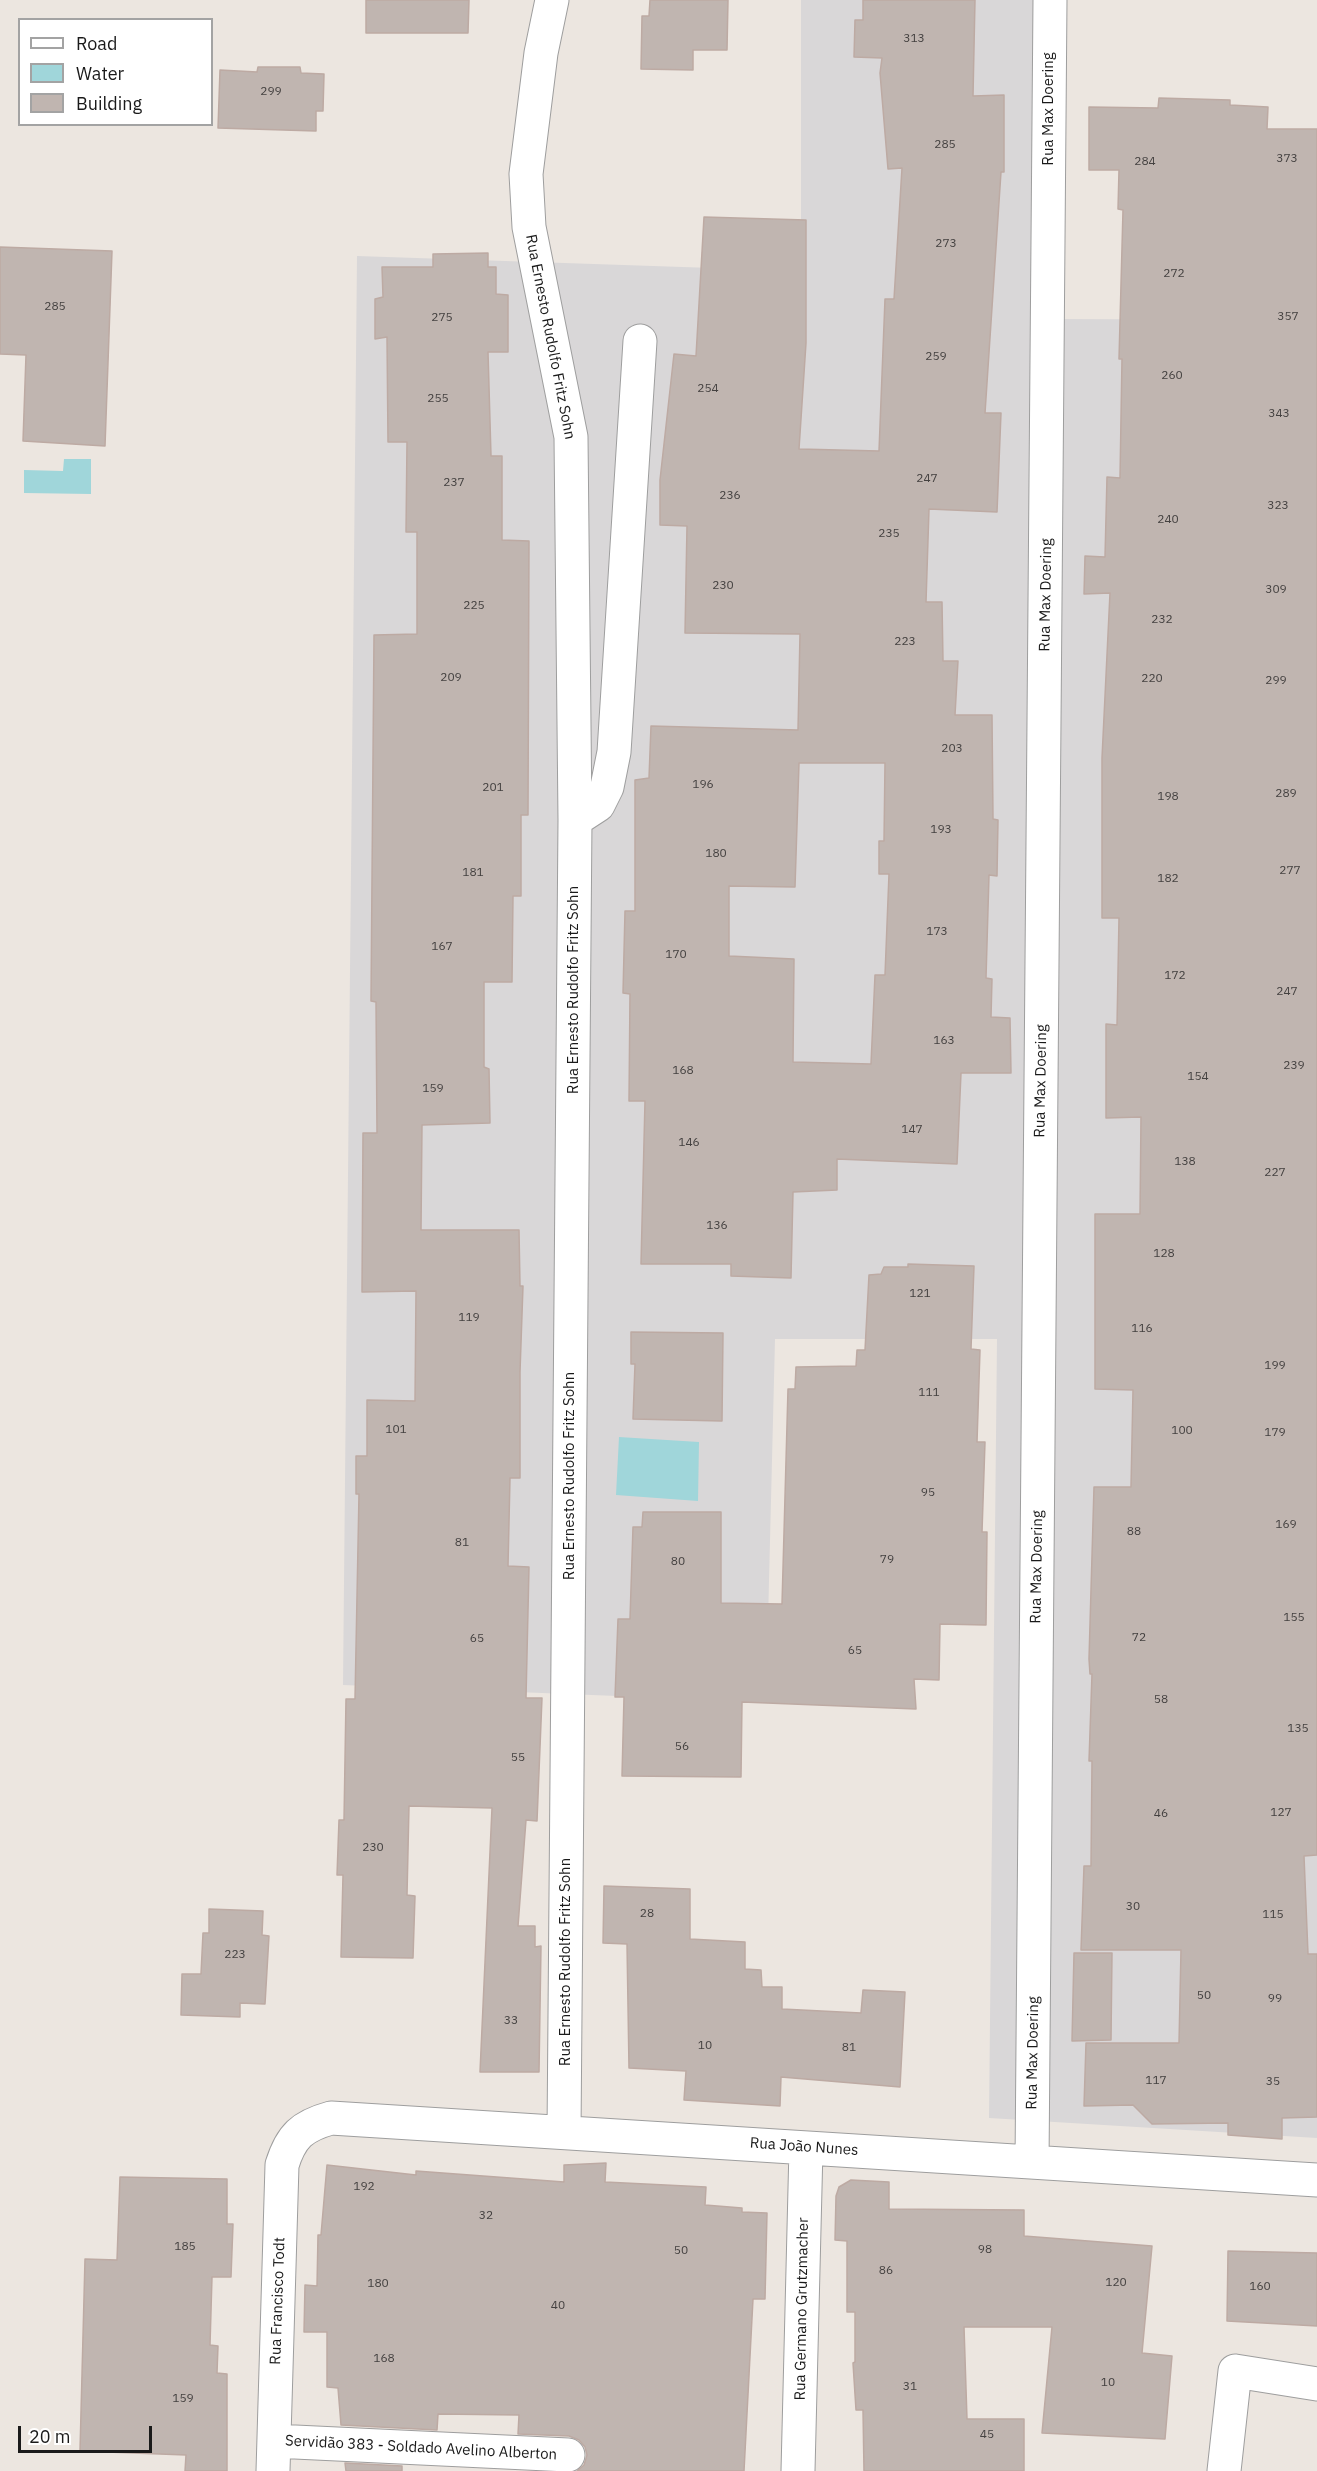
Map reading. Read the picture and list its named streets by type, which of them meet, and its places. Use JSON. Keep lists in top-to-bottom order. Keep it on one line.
{"streets":{"street":["Rua Max Doering","Rua Ernesto Rudolfo Fritz Sohn","Rua João Nunes","Rua Francisco Todt","Rua Germano Grutzmacher","Servidão 383 - Soldado Avelino Alberton"]},"crossings":[["Rua Max Doering","Rua João Nunes"],["Rua Ernesto Rudolfo Fritz Sohn","Rua João Nunes"],["Rua João Nunes","Rua Francisco Todt"],["Rua João Nunes","Rua Germano Grutzmacher"],["Rua Francisco Todt","Servidão 383 - Soldado Avelino Alberton"]],"house_numbers":["313","299","285","373","284","273","272","285","357","275","259","260","254","255","343","247","237","236","323","240","235","230","309","225","232","223","209","220","299","203","196","201","289","198","193","180","277","181","182","173","167","170","172","247","163","239","168","154","159","147","146","138","227","136","128","121","119","116","199","111","101","100","179","95","169","88","81","79","80","155","72","65","65","58","135","56","55","127","46","230","30","28","115","223","50","99","33","10","81","117","35","192","32","185","98","50","86","120","180","160","40","168","10","31","159","45"],"legend":["Road","Water","Building"],"scale_bar":"20 m"}
